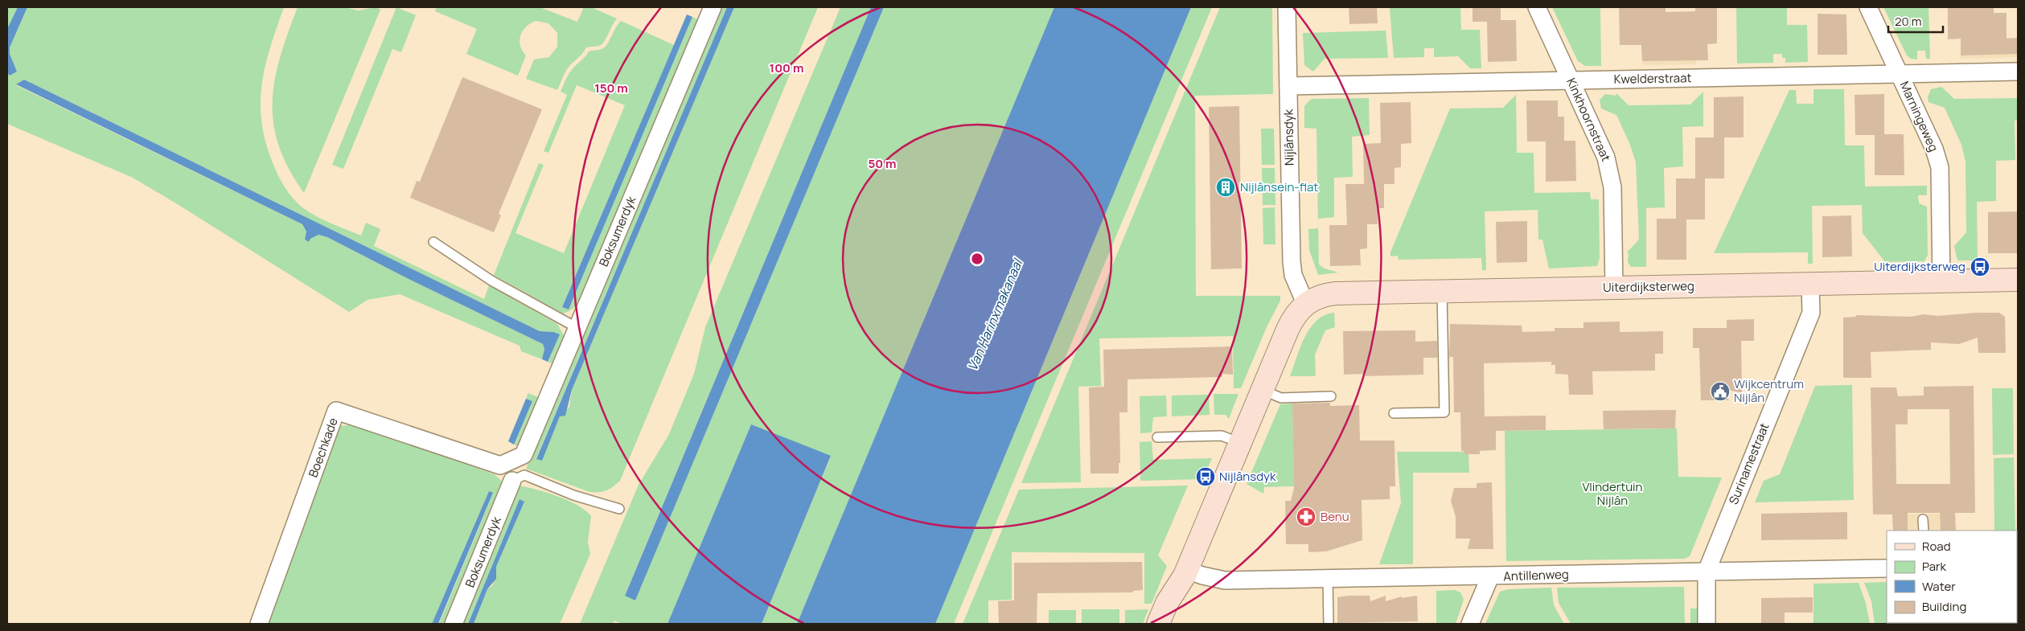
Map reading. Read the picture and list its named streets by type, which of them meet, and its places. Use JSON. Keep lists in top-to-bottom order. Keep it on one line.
{"streets":{"street":["Kwelderstraat","Marningeweg","Kinkhoornstraat","Nijlânsdyk","Boksumerdyk","Uiterdijksterweg","Boechkade","Surinamestraat","Antillenweg"]},"crossings":[["Kwelderstraat","Marningeweg"],["Kwelderstraat","Kinkhoornstraat"],["Kwelderstraat","Nijlânsdyk"],["Marningeweg","Uiterdijksterweg"],["Kinkhoornstraat","Uiterdijksterweg"],["Nijlânsdyk","Uiterdijksterweg"],["Boksumerdyk","Boechkade"],["Uiterdijksterweg","Surinamestraat"],["Surinamestraat","Antillenweg"]],"water":["Van Harinxmakanaal"],"parks":["Vlindertuin Nijlân"],"places":{"building":["Nijlânsein-flat"],"bus stop":["Uiterdijksterweg","Nijlânsdyk"],"public building":["Wijkcentrum Nijlân"],"pharmacy":["Benu"]},"legend":["Road","Park","Water","Building"],"scale_bar":"20 m","rings":["100 m","150 m","50 m"]}
